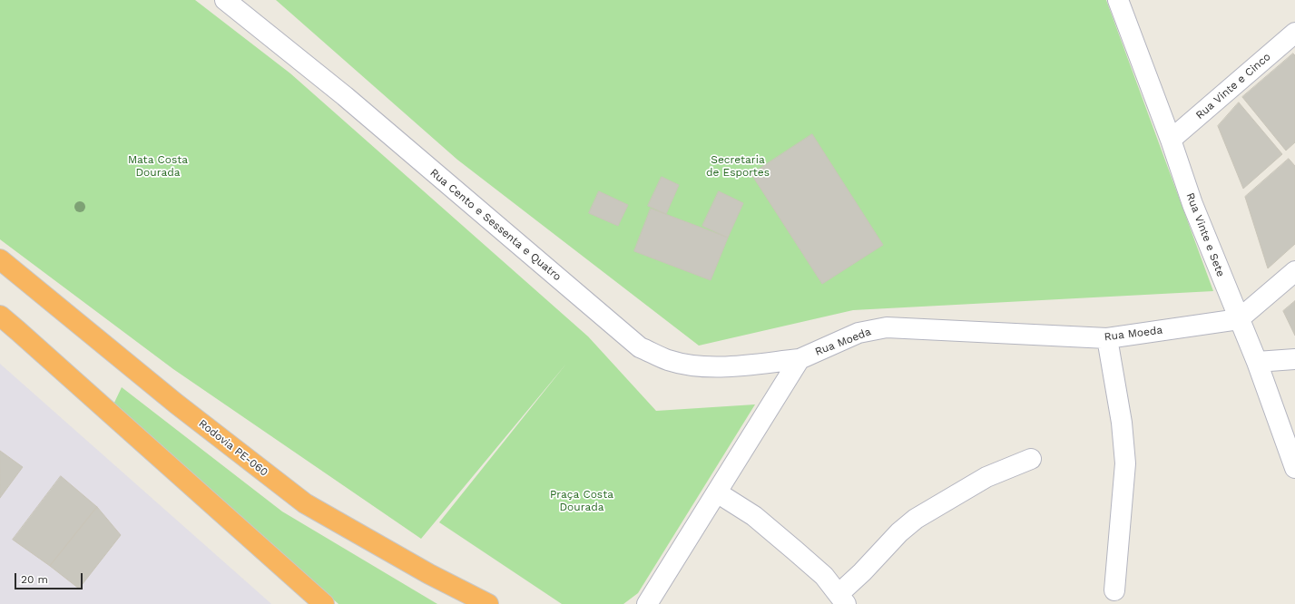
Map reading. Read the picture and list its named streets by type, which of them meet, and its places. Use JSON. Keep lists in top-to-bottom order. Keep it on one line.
{"streets":{"highway":["Rodovia PE-060"],"street":["Rua Vinte e Cinco","Rua Cento e Sessenta e Quatro","Rua Vinte e Sete","Rua Moeda"]},"crossings":[["Rua Vinte e Cinco","Rua Vinte e Sete"],["Rua Cento e Sessenta e Quatro","Rua Moeda"],["Rua Vinte e Sete","Rua Moeda"]],"parks":["Mata Costa Dourada","Secretaria de Esportes","Praça Costa Dourada"],"scale_bar":"20 m"}
